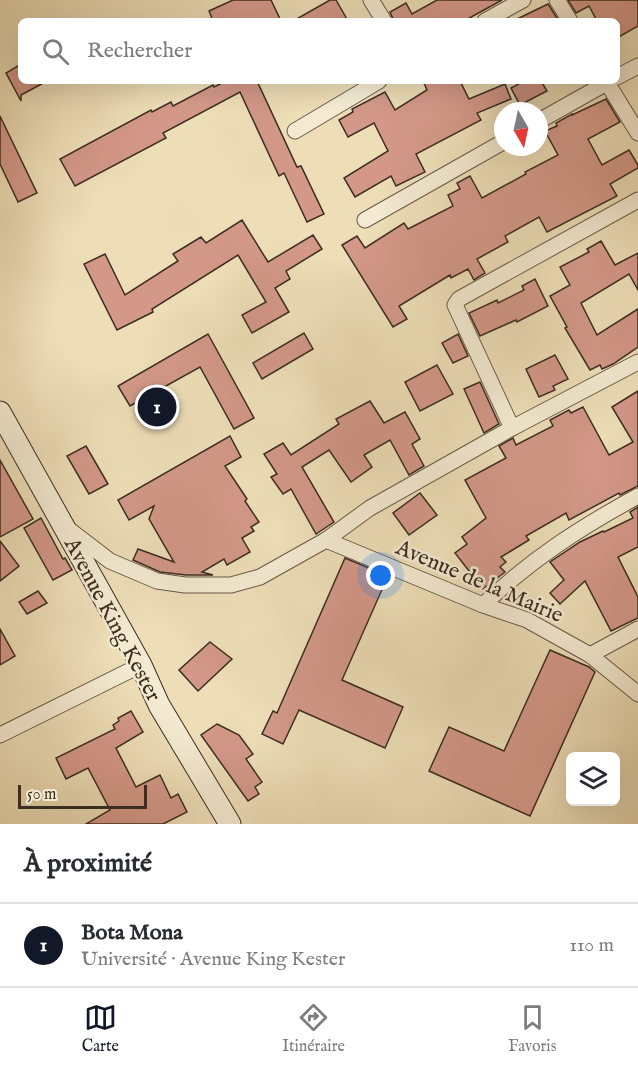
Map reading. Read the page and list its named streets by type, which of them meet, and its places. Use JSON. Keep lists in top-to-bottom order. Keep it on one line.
{"streets":{"street":["Avenue de la Mairie","Avenue King Kester"]},"scale_bar":"50 m","north":"bottom","page":{"search":"Rechercher","pins":"1","scale":"50 m","heading":"À proximité","list":[{"mark":"1","name":"Bota Mona","note":"Université · Avenue King Kester","value":"110 m"}],"nav":["Carte","Itinéraire","Favoris"]}}
